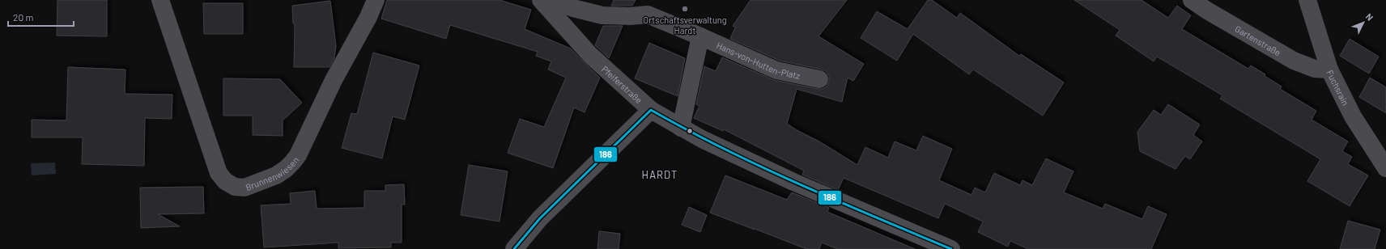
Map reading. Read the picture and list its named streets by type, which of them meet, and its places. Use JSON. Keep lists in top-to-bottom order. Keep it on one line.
{"streets":{"street":["Gartenstraße","Hans-von-Hutten-Platz","Pfeiferstraße","Fuchsrain","Brunnenwiesen"]},"crossings":[["Gartenstraße","Fuchsrain"]],"districts":["HARDT"],"places":["Ortschaftsverwaltung Hardt"],"lines":["transit line 186"],"scale_bar":"20 m","north":"top right"}
